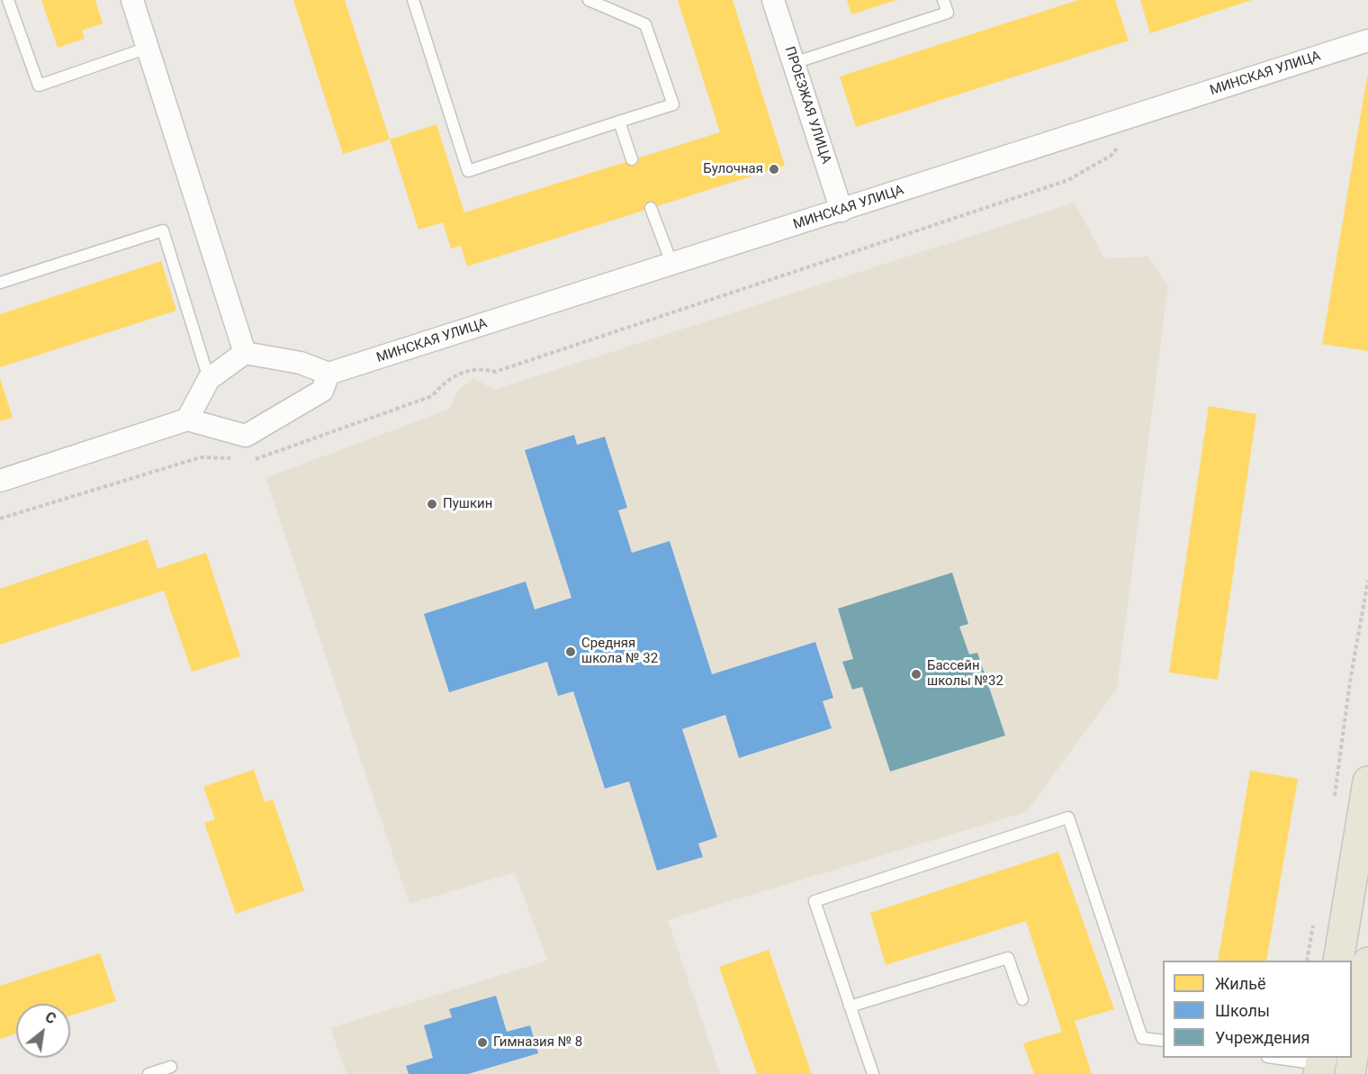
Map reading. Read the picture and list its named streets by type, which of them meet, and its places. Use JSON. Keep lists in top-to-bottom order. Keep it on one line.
{"streets":{"street":["МИНСКАЯ УЛИЦА","ПРОЕЗЖАЯ УЛИЦА"]},"crossings":[["МИНСКАЯ УЛИЦА","ПРОЕЗЖАЯ УЛИЦА"]],"places":["Булочная","Пушкин","Средняя школа № 32","Бассейн школы №32","Гимназия № 8"],"legend":["Жильё","Школы","Учреждения"],"north":"top right"}
